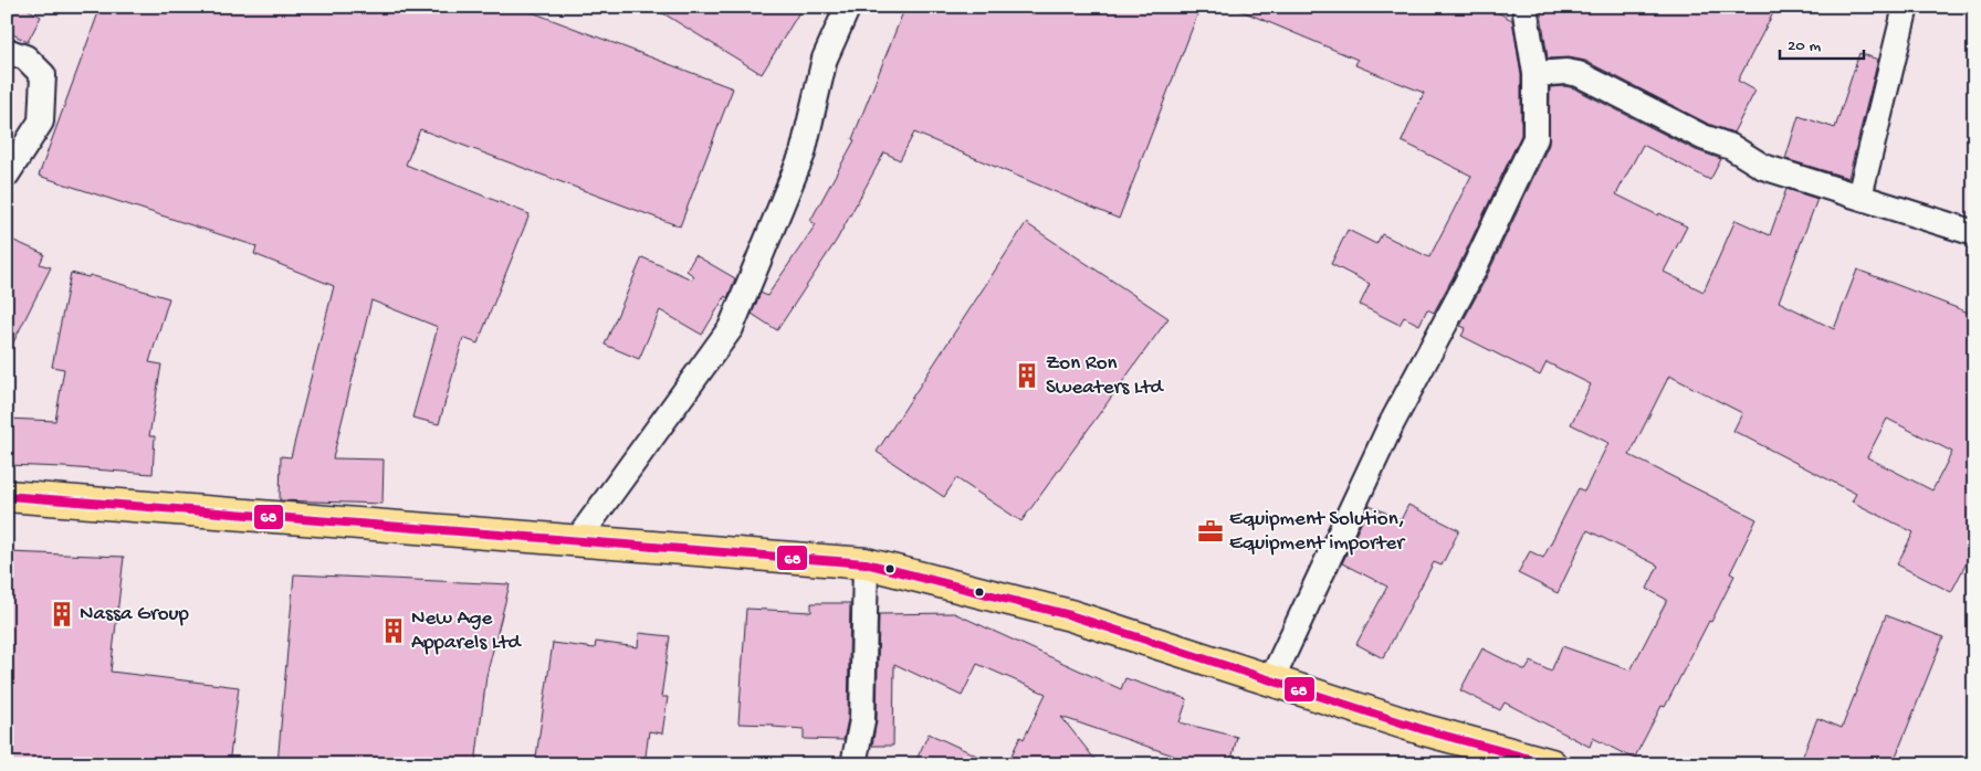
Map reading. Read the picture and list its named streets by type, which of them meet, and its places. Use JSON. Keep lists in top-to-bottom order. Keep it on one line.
{"places":{"building":["Zon Ron Sweaters Ltd","Nassa Group","New Age Apparels Ltd"],"office":["Equipment Solution, Equipment importer"]},"lines":["transit line 68"],"scale_bar":"20 m"}
